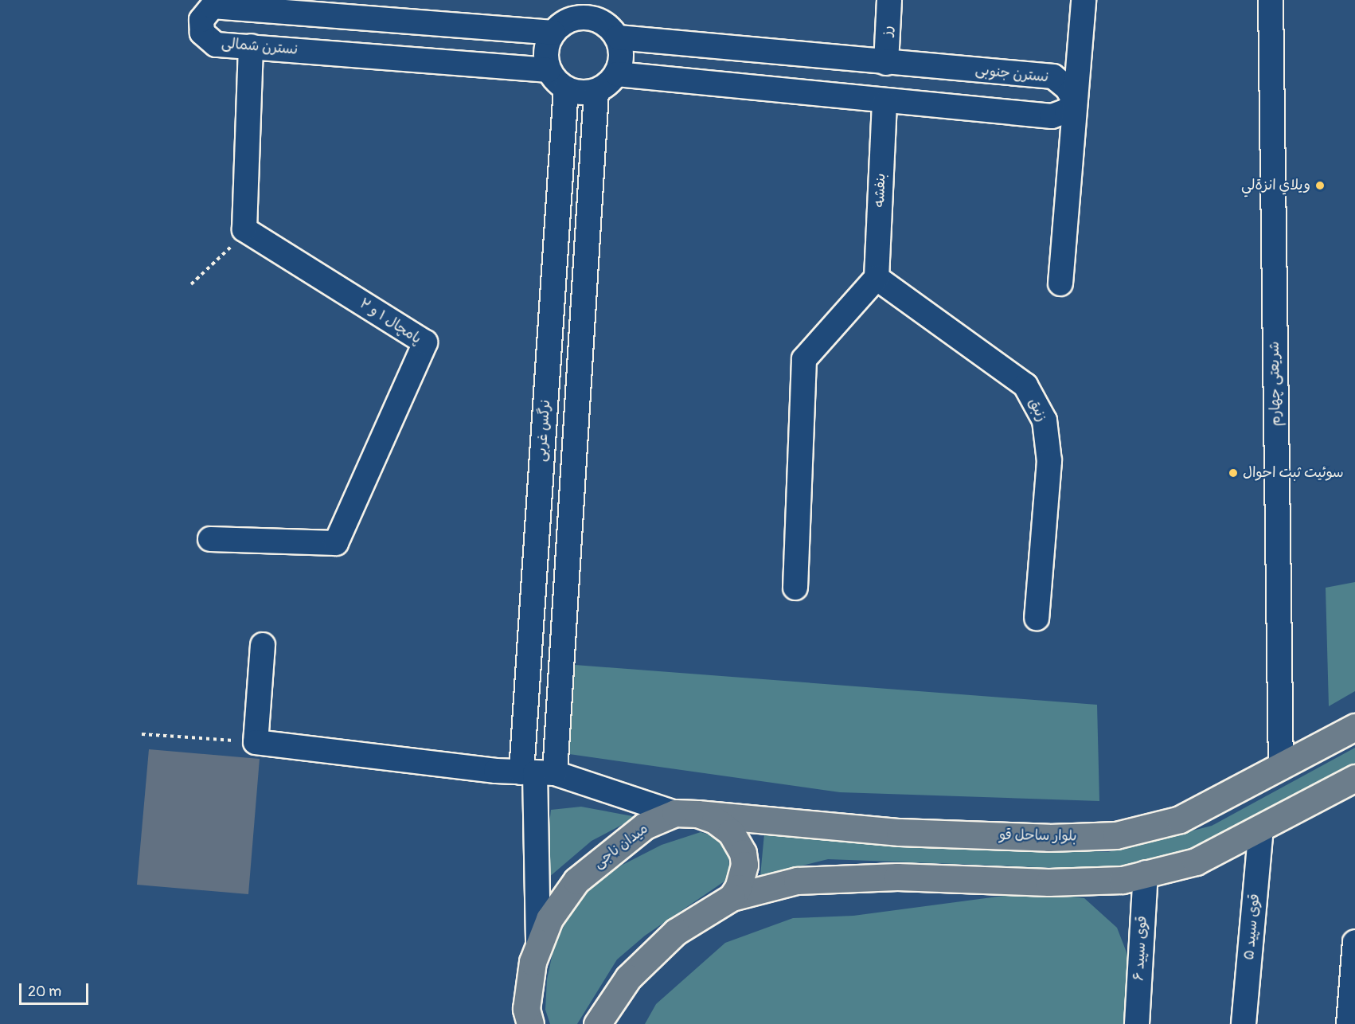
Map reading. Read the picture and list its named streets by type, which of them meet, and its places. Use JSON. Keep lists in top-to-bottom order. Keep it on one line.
{"streets":{"main road":["بلوار ساحل قو","میدان ناجی"],"street":["رز","نسترن شمالی","نسترن جنوبی","بنفشه","پامچال ۱ و ۲","شریعتی چهارم","زنبق","نرگس غربی","قوی سپید ۵","قوی سپید ۶"]},"crossings":[["رز","نسترن جنوبی"],["نسترن شمالی","نسترن جنوبی"],["نسترن شمالی","نرگس غربی"],["نسترن جنوبی","نرگس غربی"],["بنفشه","زنبق"],["شریعتی چهارم","بلوار ساحل قو"],["بلوار ساحل قو","میدان ناجی"]],"places":["ويلاي انزةلي","سوئیت ثبت احوال"],"scale_bar":"20 m"}
